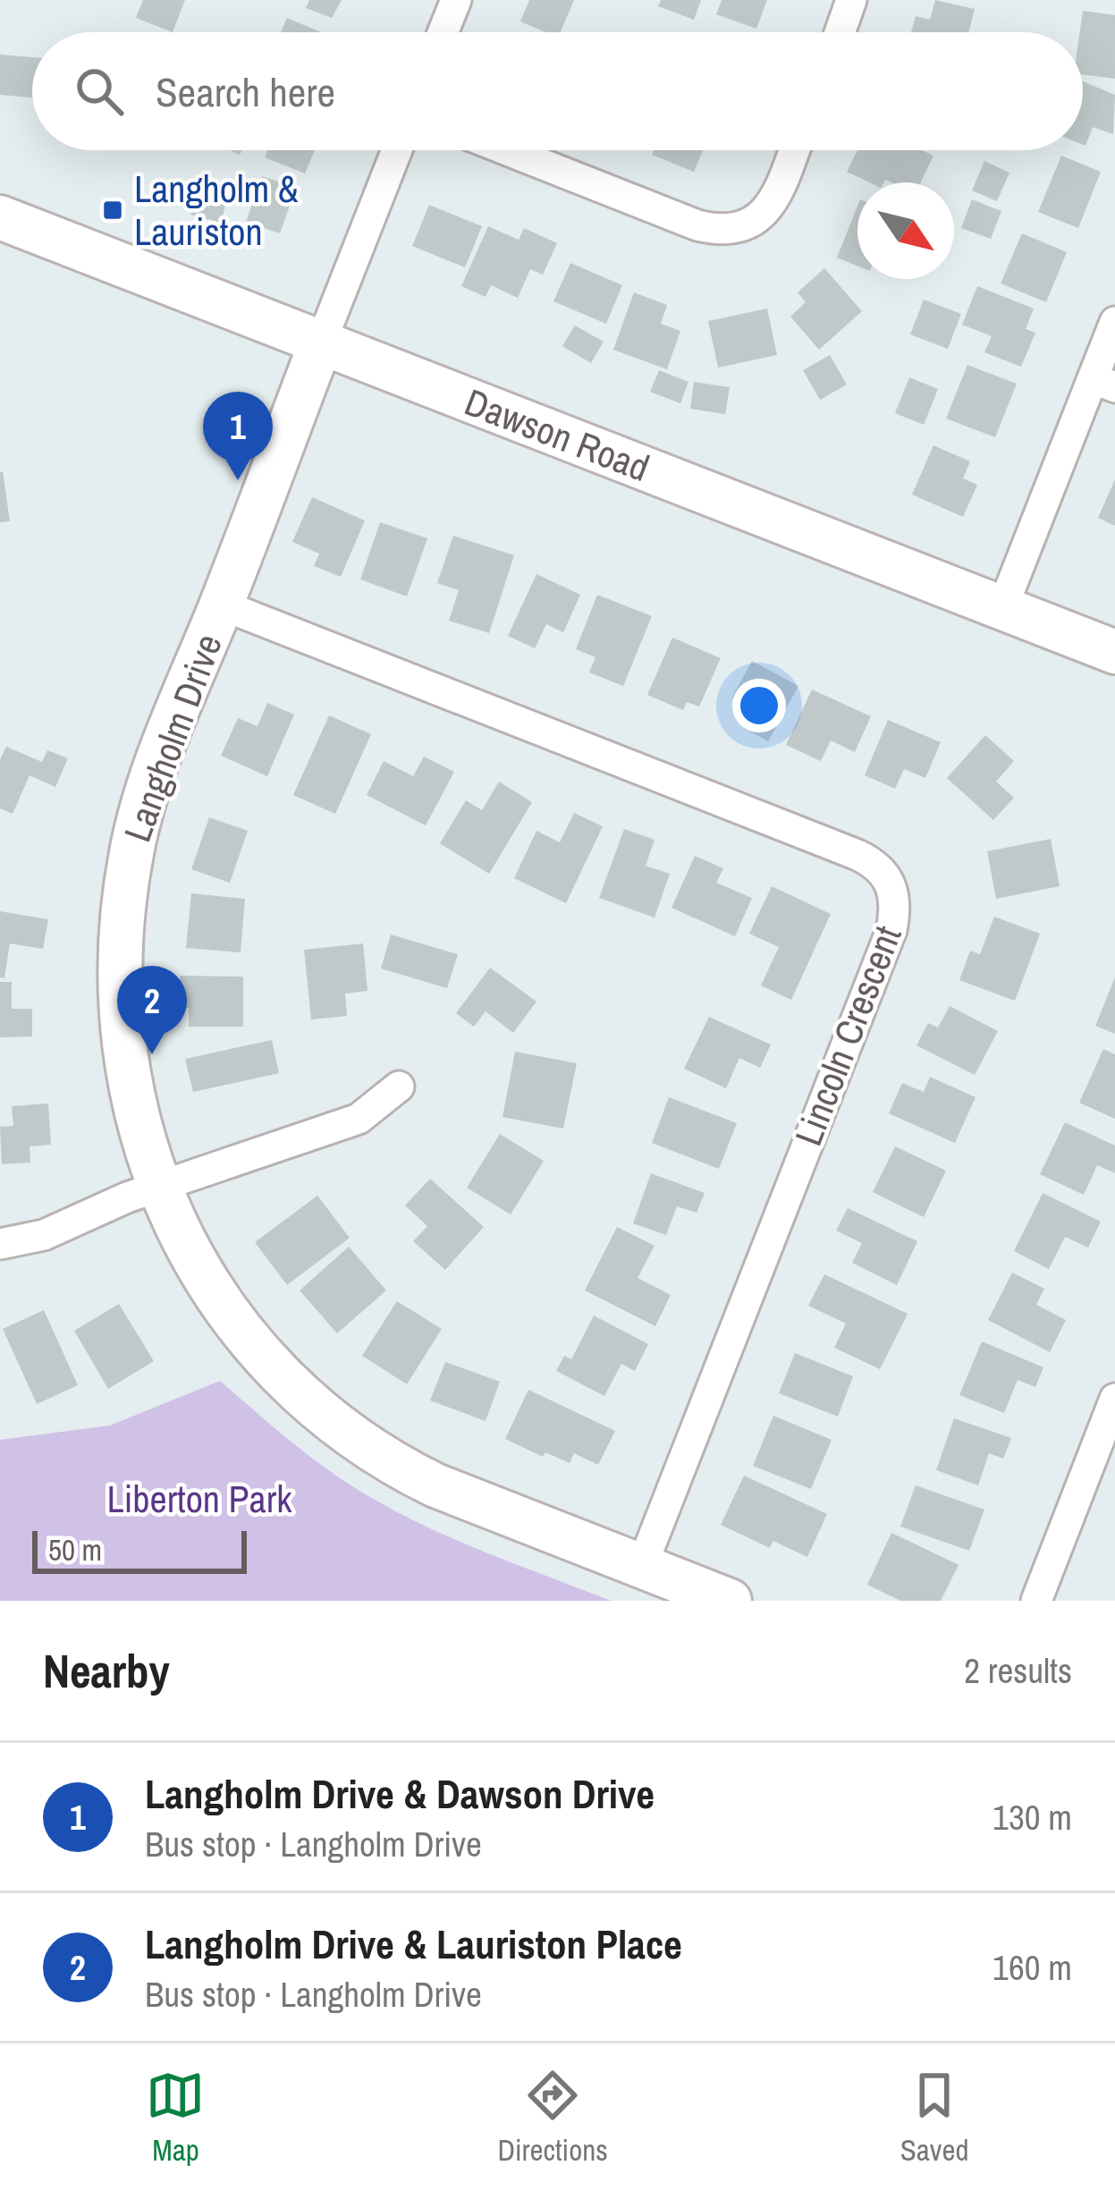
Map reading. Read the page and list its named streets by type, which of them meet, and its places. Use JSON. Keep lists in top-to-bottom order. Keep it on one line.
{"streets":{"street":["Dawson Road","Langholm Drive","Lincoln Crescent"]},"crossings":[["Dawson Road","Langholm Drive"],["Langholm Drive","Lincoln Crescent"]],"parks":["Liberton Park"],"places":{"transit":["Langholm & Lauriston"]},"scale_bar":"50 m","north":"bottom right","page":{"search":"Search here","pins":["1","2"],"scale":"50 m","heading":["Nearby","2 results"],"list":[{"mark":"1","name":"Langholm Drive & Dawson Drive","note":"Bus stop · Langholm Drive","value":"130 m"},{"mark":"2","name":"Langholm Drive & Lauriston Place","note":"Bus stop · Langholm Drive","value":"160 m"}],"nav":["Map","Directions","Saved"]}}
